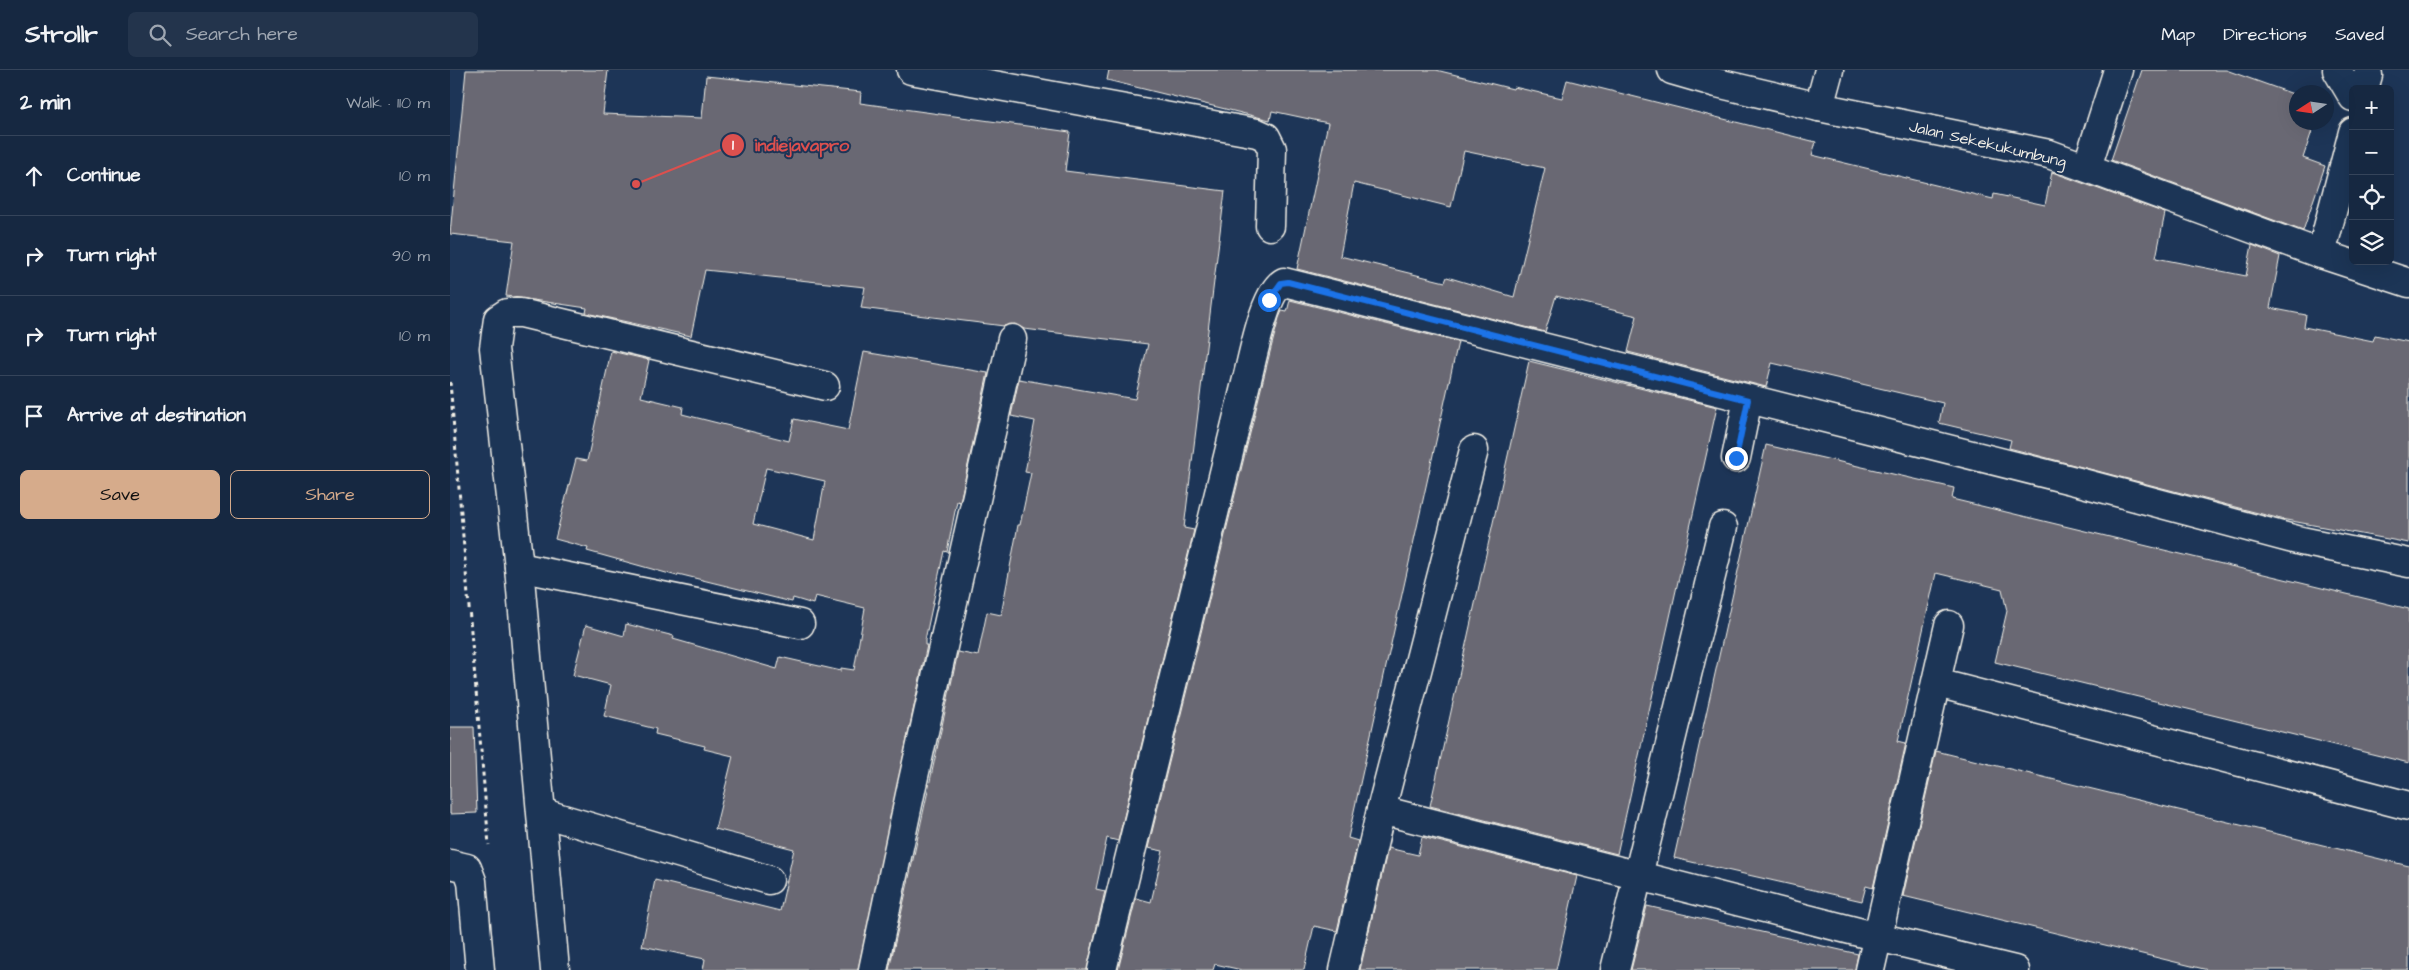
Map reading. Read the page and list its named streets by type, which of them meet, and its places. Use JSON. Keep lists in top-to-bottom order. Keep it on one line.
{"streets":{"street":["Jalan Sekekukumbung"]},"places":["indiejavapro"],"north":"left","page":{"header":"Strollr","search":"Search here","nav":["Map","Directions","Saved"],"heading":["2 min","Walk · 110 m"],"map_buttons":["+","−"],"list":[["Continue","10 m"],["Turn right","90 m"],["Turn right","10 m"],"Arrive at destination"],"buttons":["Save","Share"]}}
